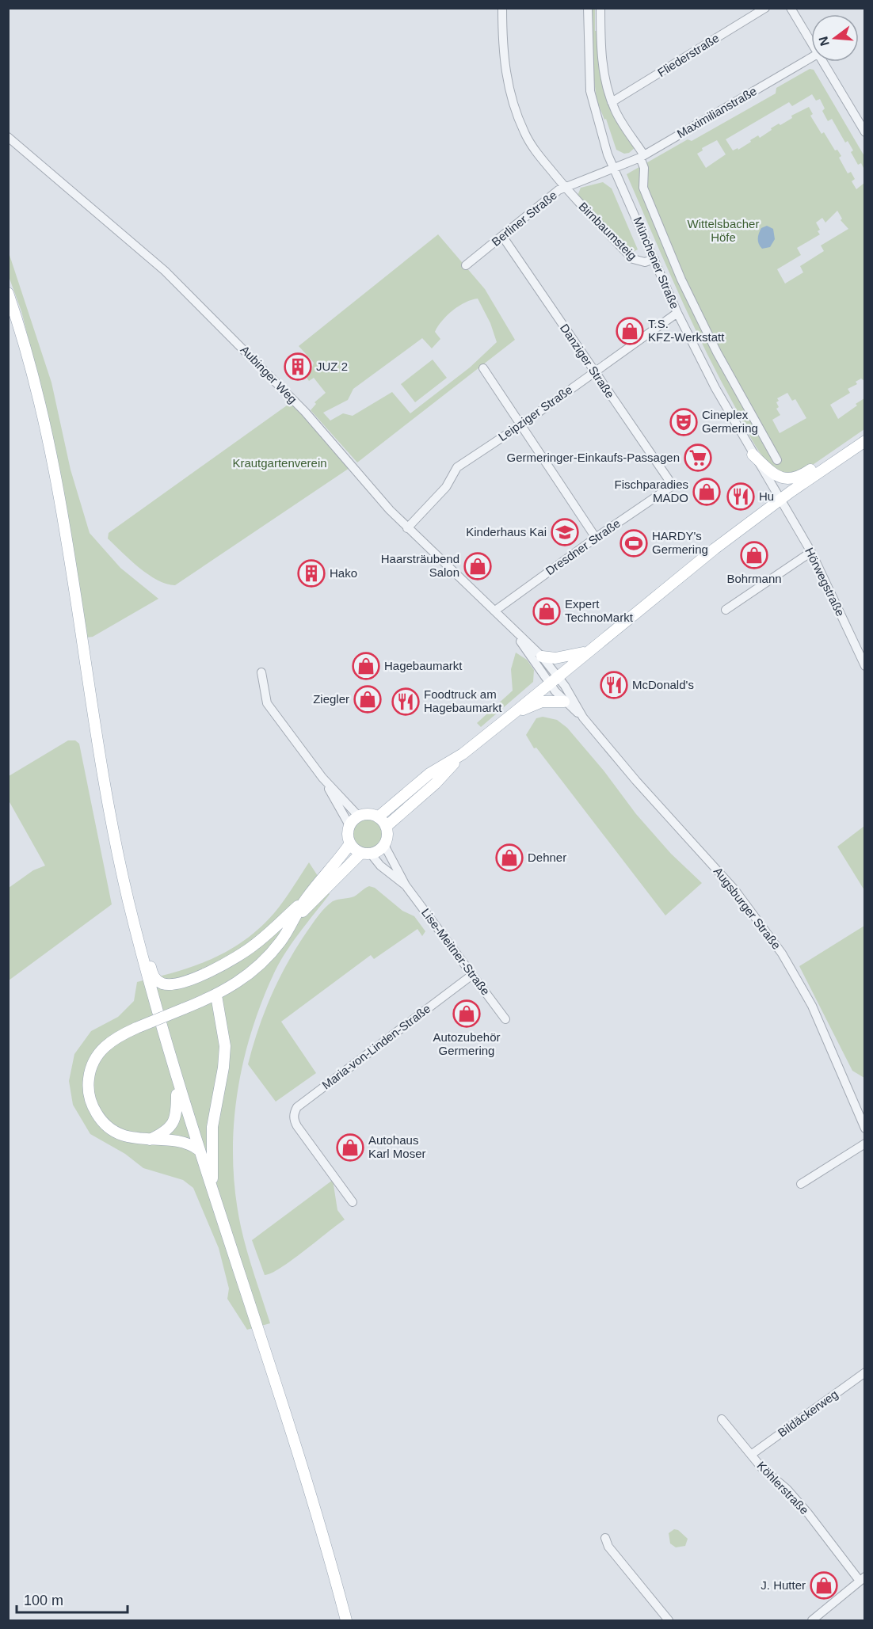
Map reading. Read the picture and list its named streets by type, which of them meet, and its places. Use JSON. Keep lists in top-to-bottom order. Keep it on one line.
{"streets":{"street":["Fliederstraße","Maximilianstraße","Berliner Straße","Birnbaumsteig","Münchener Straße","Danziger Straße","Aubinger Weg","Leipziger Straße","Dresdner Straße","Hörwegstraße","Augsburger Straße","Lise-Meitner-Straße","Maria-von-Linden-Straße","Bildäckerweg","Köhlerstraße"]},"crossings":[["Maximilianstraße","Berliner Straße"],["Maximilianstraße","Münchener Straße"],["Berliner Straße","Birnbaumsteig"],["Berliner Straße","Münchener Straße"],["Berliner Straße","Danziger Straße"],["Birnbaumsteig","Münchener Straße"],["Münchener Straße","Leipziger Straße"],["Münchener Straße","Hörwegstraße"],["Danziger Straße","Leipziger Straße"],["Danziger Straße","Dresdner Straße"],["Aubinger Weg","Leipziger Straße"],["Aubinger Weg","Dresdner Straße"],["Aubinger Weg","Augsburger Straße"],["Lise-Meitner-Straße","Maria-von-Linden-Straße"],["Bildäckerweg","Köhlerstraße"]],"parks":["Wittelsbacher Höfe","Krautgartenverein"],"places":{"shop":["T.S. KFZ-Werkstatt","Fischparadies MADO","Bohrmann","Haarsträubend Salon","Expert TechnoMarkt","Hagebaumarkt","Ziegler","Dehner","Autozubehör Germering","Autohaus Karl Moser","J. Hutter"],"building":["JUZ 2","Hako"],"theatre":["Cineplex Germering"],"supermarket":["Germeringer-Einkaufs-Passagen"],"restaurant":["Hu","McDonald's","Foodtruck am Hagebaumarkt"],"school or university":["Kinderhaus Kai"],"sports":["HARDY's Germering"]},"scale_bar":"100 m","north":"left"}
